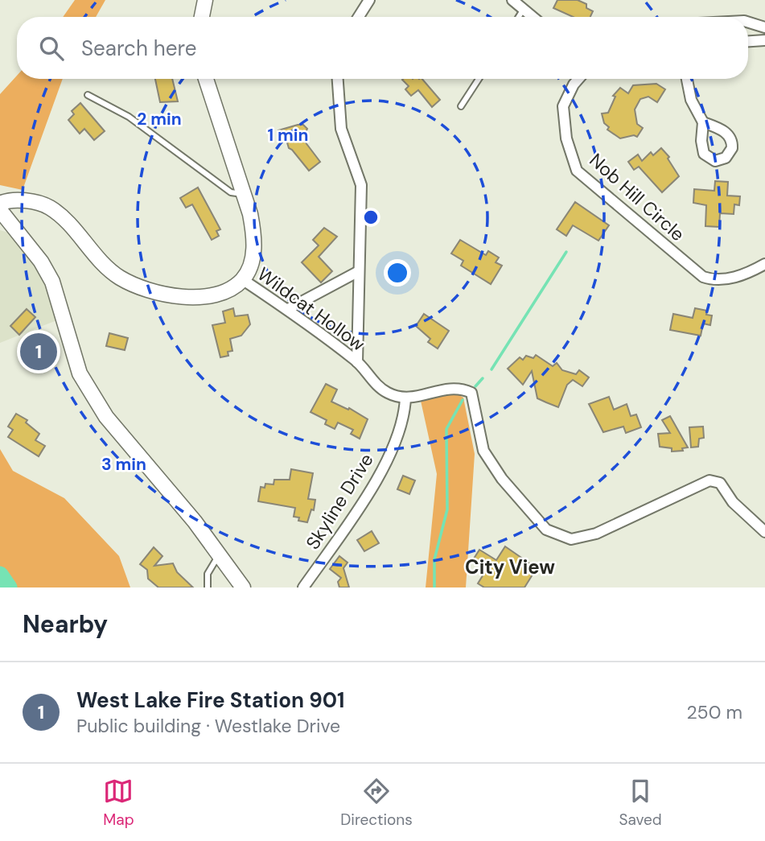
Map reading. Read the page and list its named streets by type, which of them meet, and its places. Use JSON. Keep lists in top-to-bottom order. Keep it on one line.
{"streets":{"street":["Nob Hill Circle","Wildcat Hollow","Skyline Drive"]},"crossings":[["Wildcat Hollow","Skyline Drive"]],"districts":["City View"],"page":{"search":"Search here","pins":"1","heading":"Nearby","list":[{"mark":"1","name":"West Lake Fire Station 901","note":"Public building · Westlake Drive","value":"250 m"}],"nav":["Map","Directions","Saved"]},"rings":["2 min","1 min","3 min"]}
